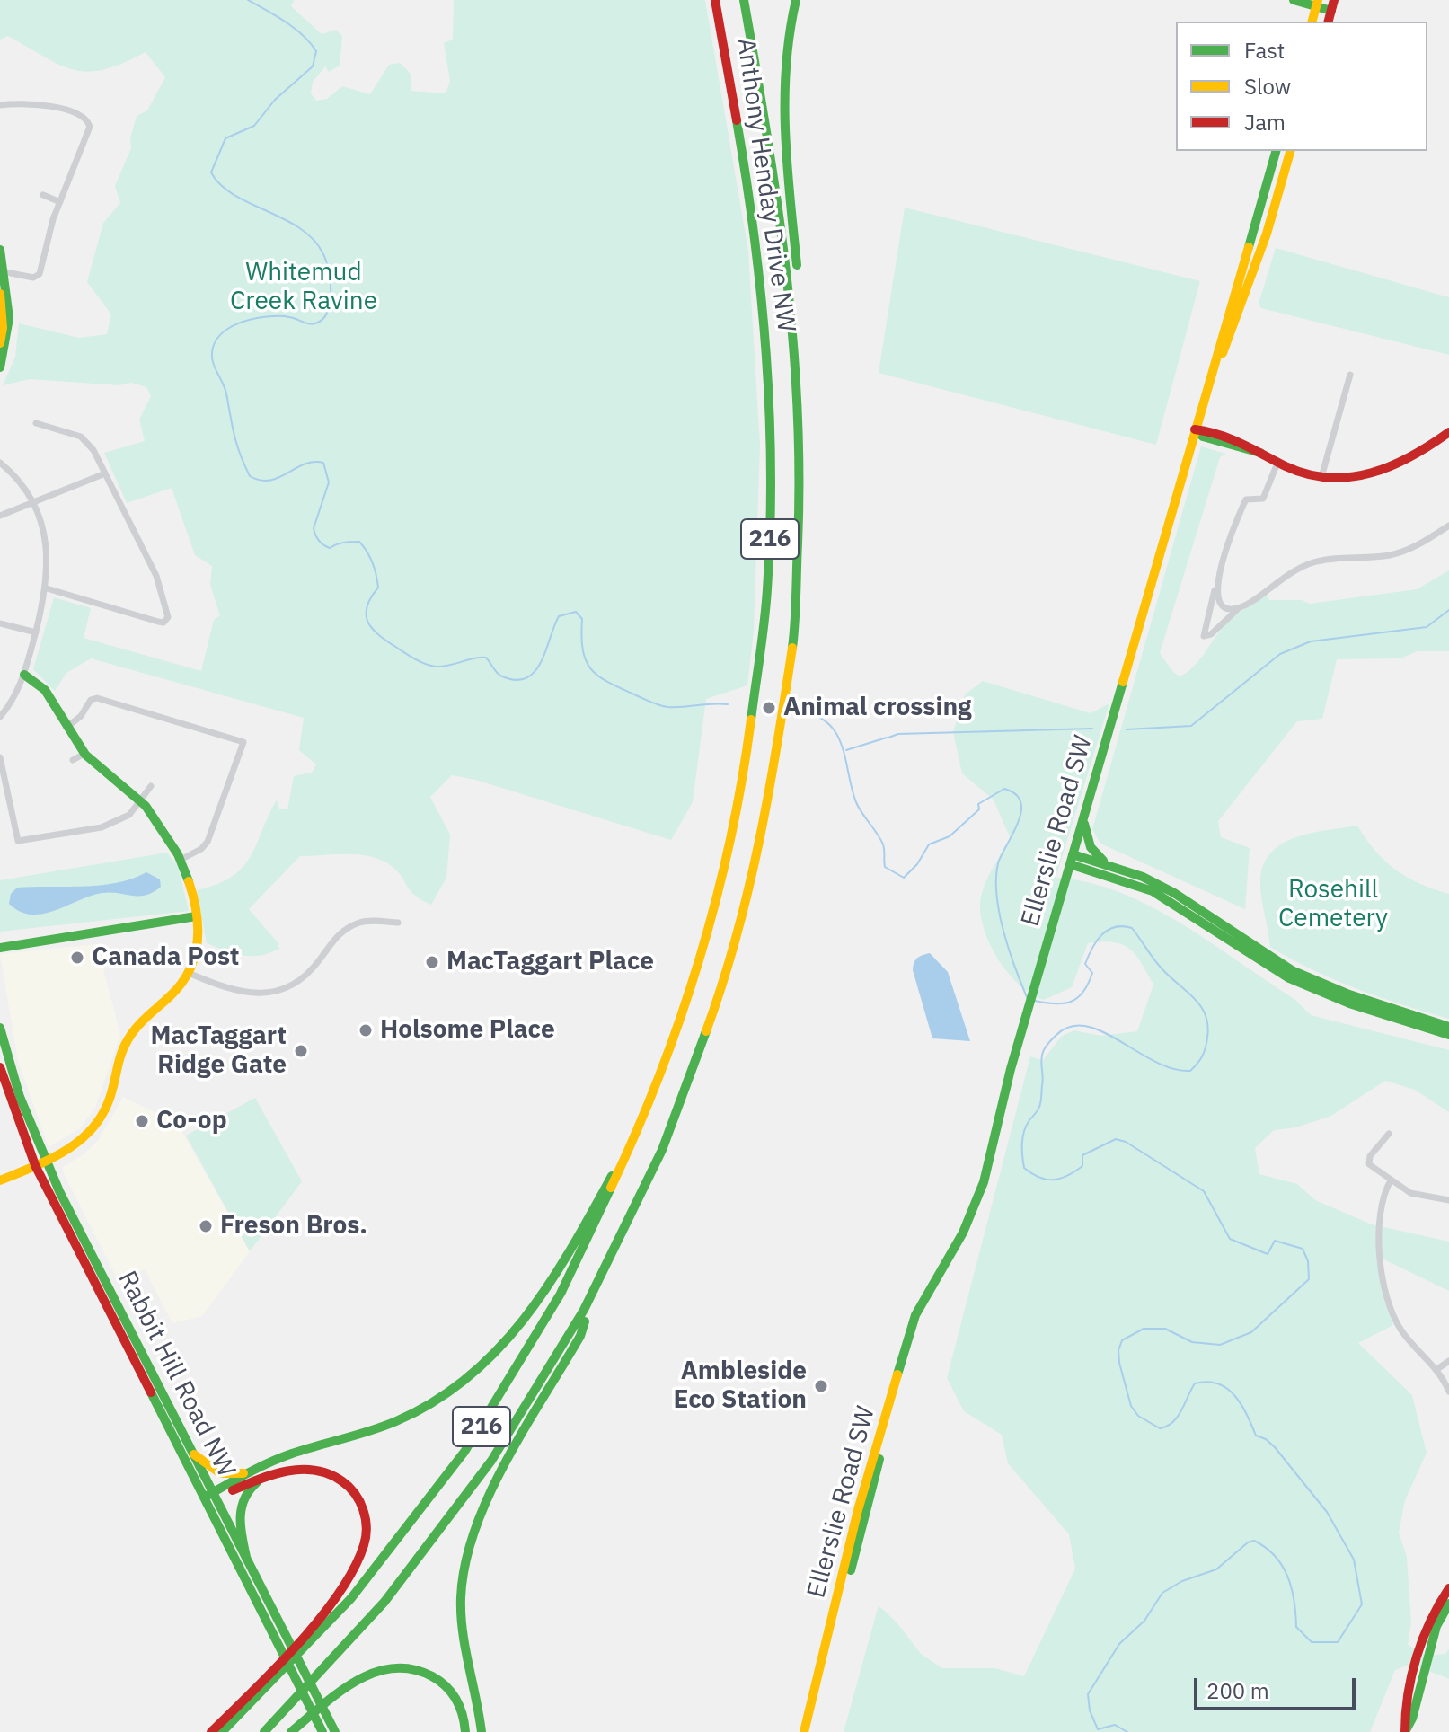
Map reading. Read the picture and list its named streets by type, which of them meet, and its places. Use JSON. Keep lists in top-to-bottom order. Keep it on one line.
{"streets":{"main road":["Anthony Henday Drive NW","216","Ellerslie Road SW","Rabbit Hill Road NW"]},"parks":["Whitemud Creek Ravine","Rosehill Cemetery"],"places":["Animal crossing","Canada Post","MacTaggart Place","Holsome Place","MacTaggart Ridge Gate","Co-op","Freson Bros.","Ambleside Eco Station"],"legend":["Fast","Slow","Jam"],"scale_bar":"200 m"}
